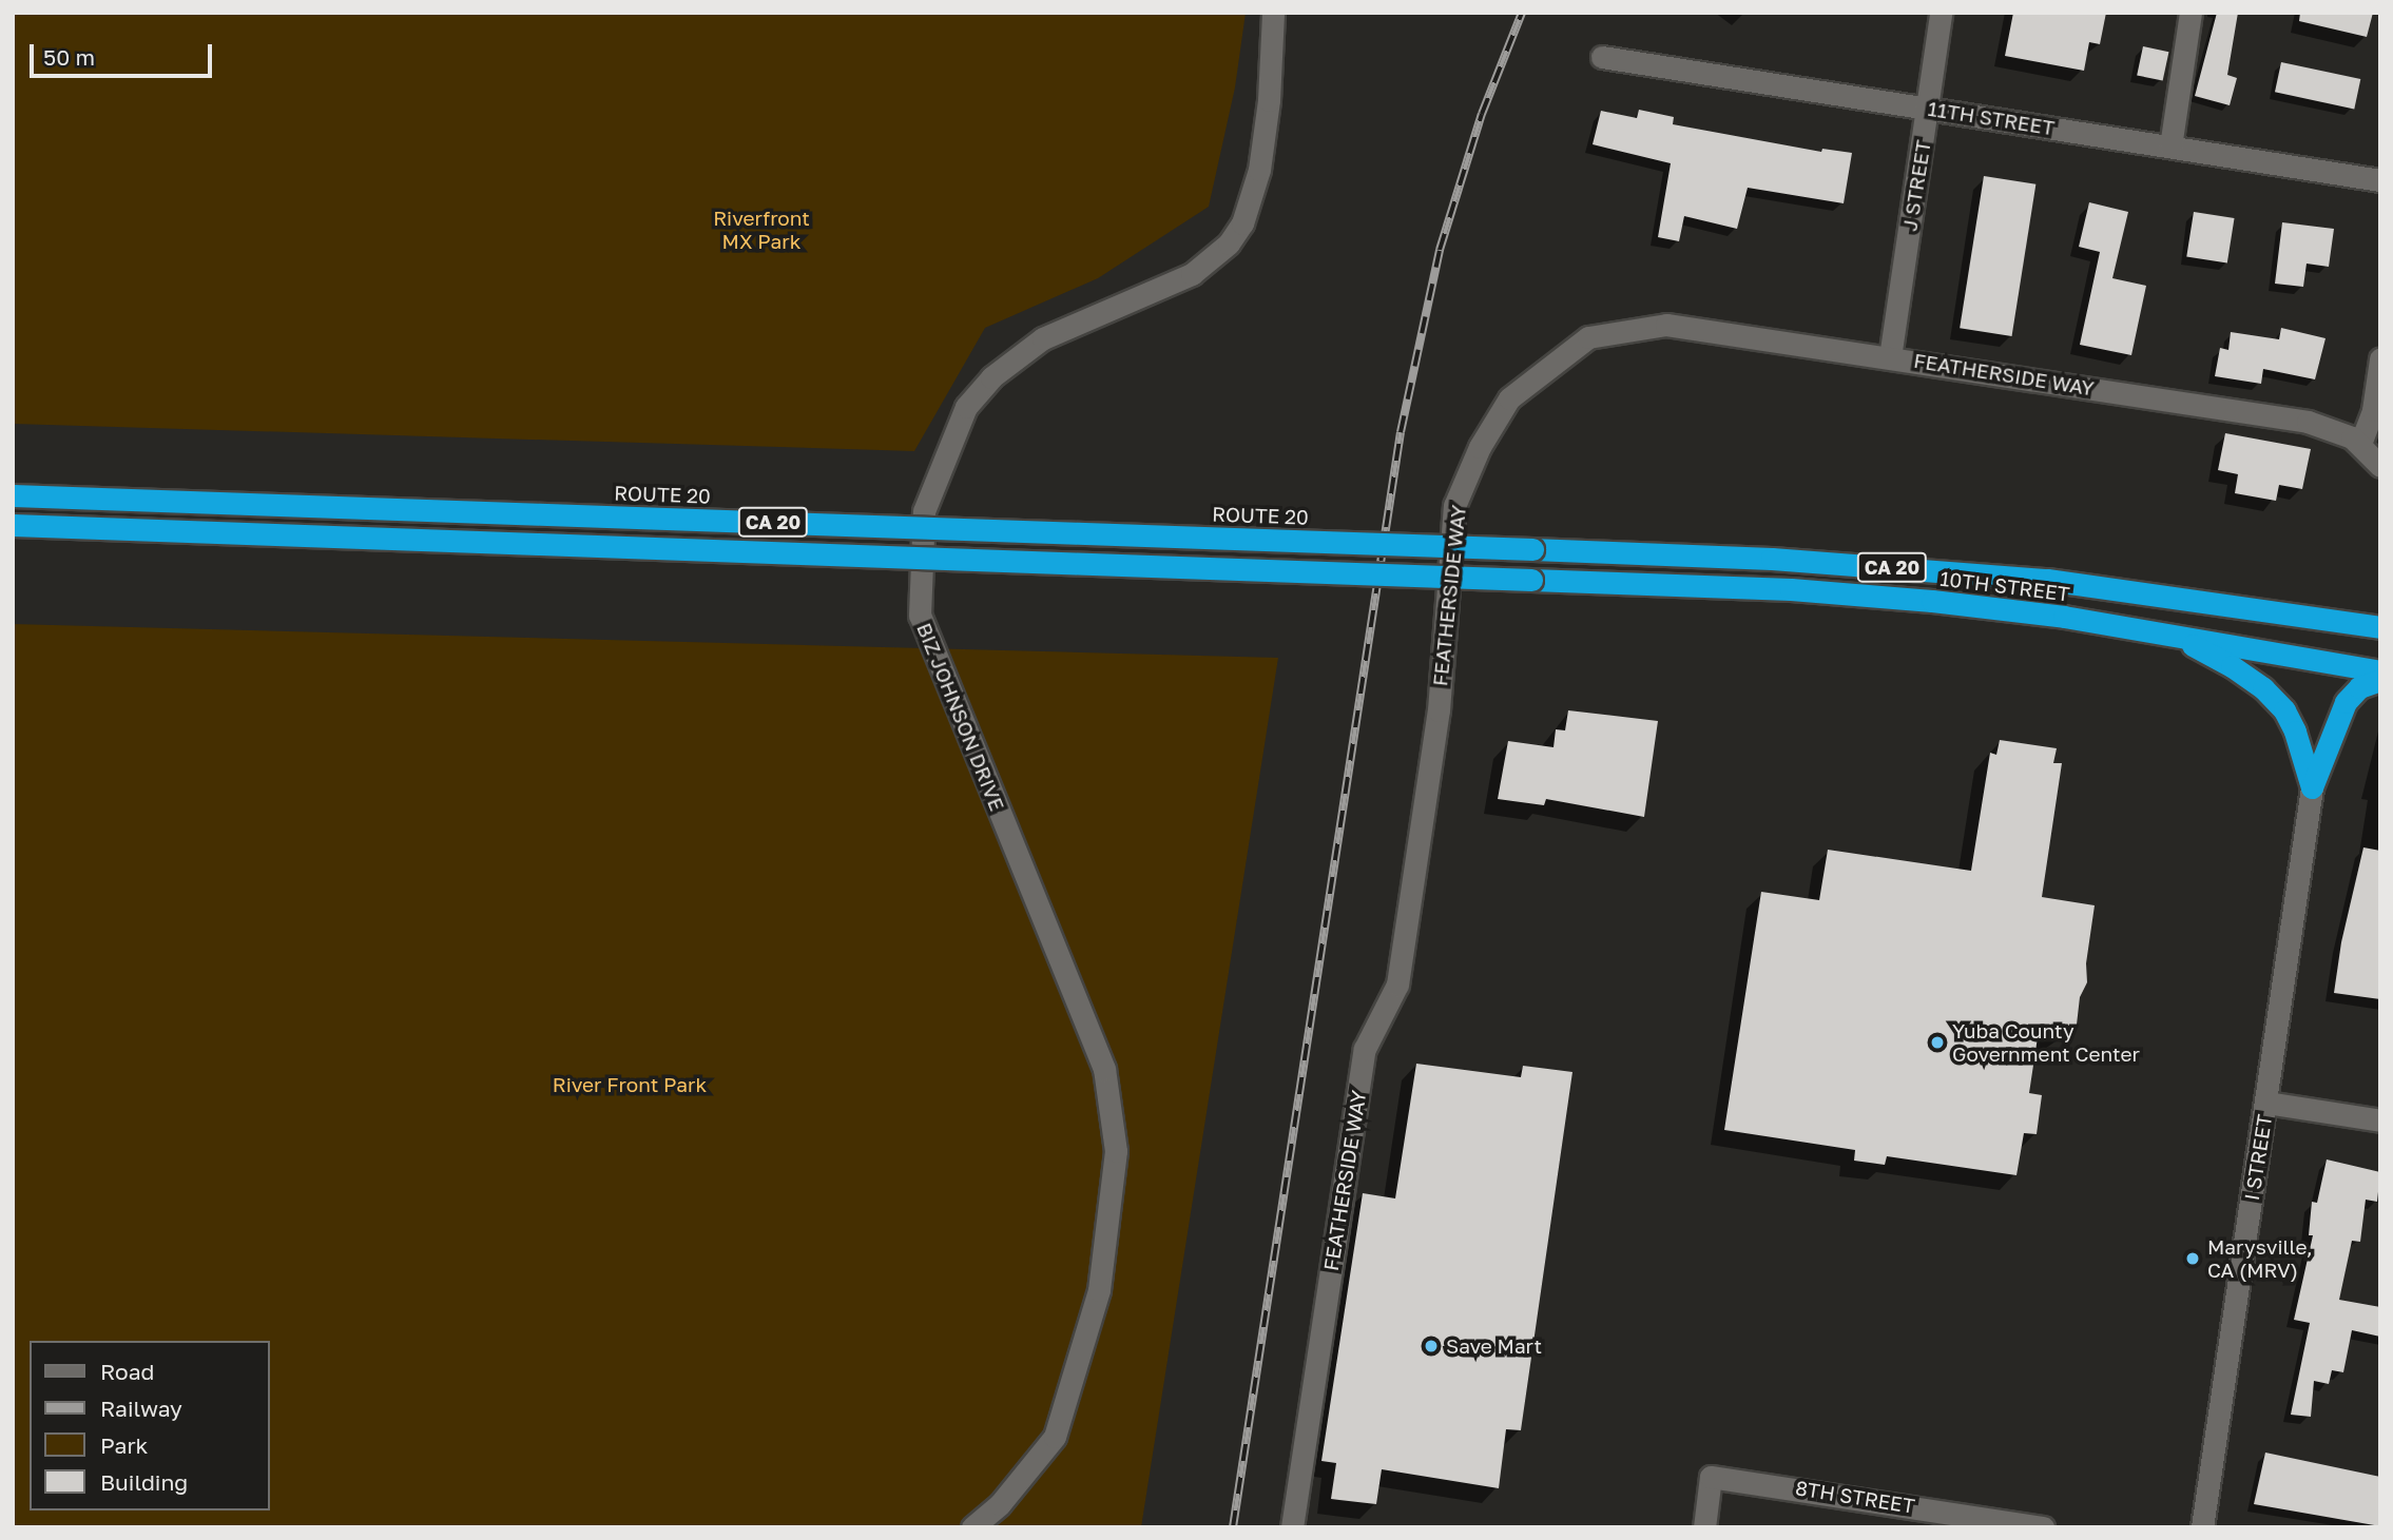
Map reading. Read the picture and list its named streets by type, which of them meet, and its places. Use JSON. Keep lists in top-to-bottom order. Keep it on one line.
{"streets":{"highway":["ROUTE 20","CA 20","10TH STREET"],"street":["11TH STREET","J STREET","FEATHERSIDE WAY","BIZ JOHNSON DRIVE","I STREET","8TH STREET"]},"crossings":[["11TH STREET","J STREET"],["J STREET","FEATHERSIDE WAY"],["ROUTE 20","10TH STREET"]],"parks":["Riverfront MX Park","River Front Park"],"places":["Yuba County Government Center","Marysville, CA (MRV)","Save Mart"],"legend":["Road","Railway","Park","Building"],"scale_bar":"50 m"}
